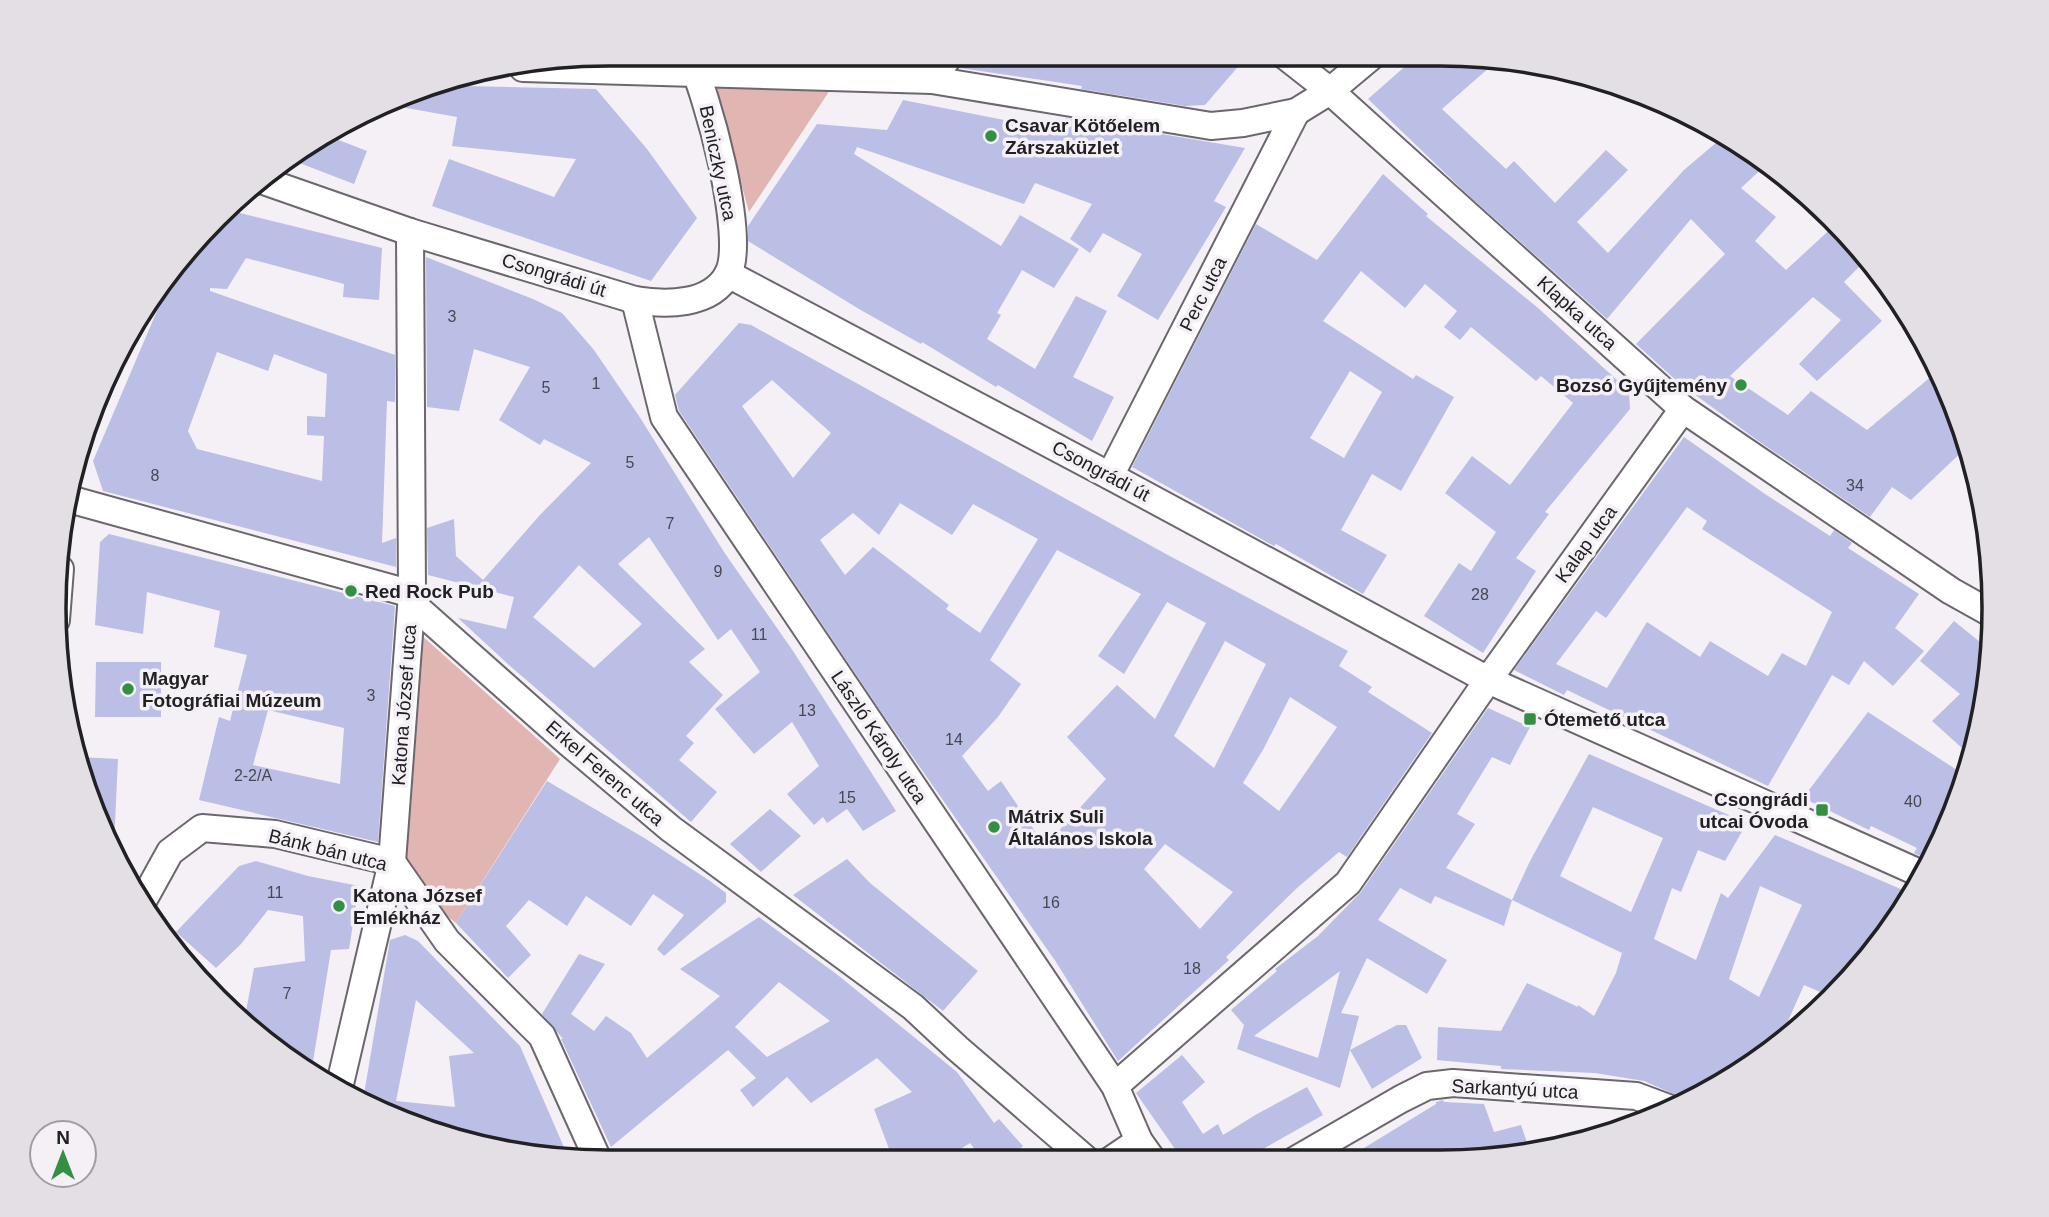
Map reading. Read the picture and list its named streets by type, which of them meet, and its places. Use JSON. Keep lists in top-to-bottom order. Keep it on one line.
{"streets":{"street":["Beniczky utca","Csongrádi út","Perc utca","Klapka utca","Kalap utca","Katona József utca","László Károly utca","Erkel Ferenc utca","Bánk bán utca","Sarkantyú utca"]},"crossings":[["Beniczky utca","Csongrádi út"],["Csongrádi út","Perc utca"],["Csongrádi út","Kalap utca"],["Csongrádi út","Katona József utca"],["Csongrádi út","László Károly utca"],["Klapka utca","Kalap utca"],["Katona József utca","Erkel Ferenc utca"],["Katona József utca","Bánk bán utca"]],"places":{"other":["Csavar Kötőelem Zárszaküzlet","Bozsó Gyűjtemény","Red Rock Pub","Magyar Fotográfiai Múzeum","Mátrix Suli Általános Iskola","Katona József Emlékház"],"transit":["Ótemető utca","Csongrádi utcai Óvoda"]},"house_numbers":["3","1","5","5","8","34","7","9","28","11","3","13","14","2-2/A","15","40","11","16","18","7"],"north":"top"}
